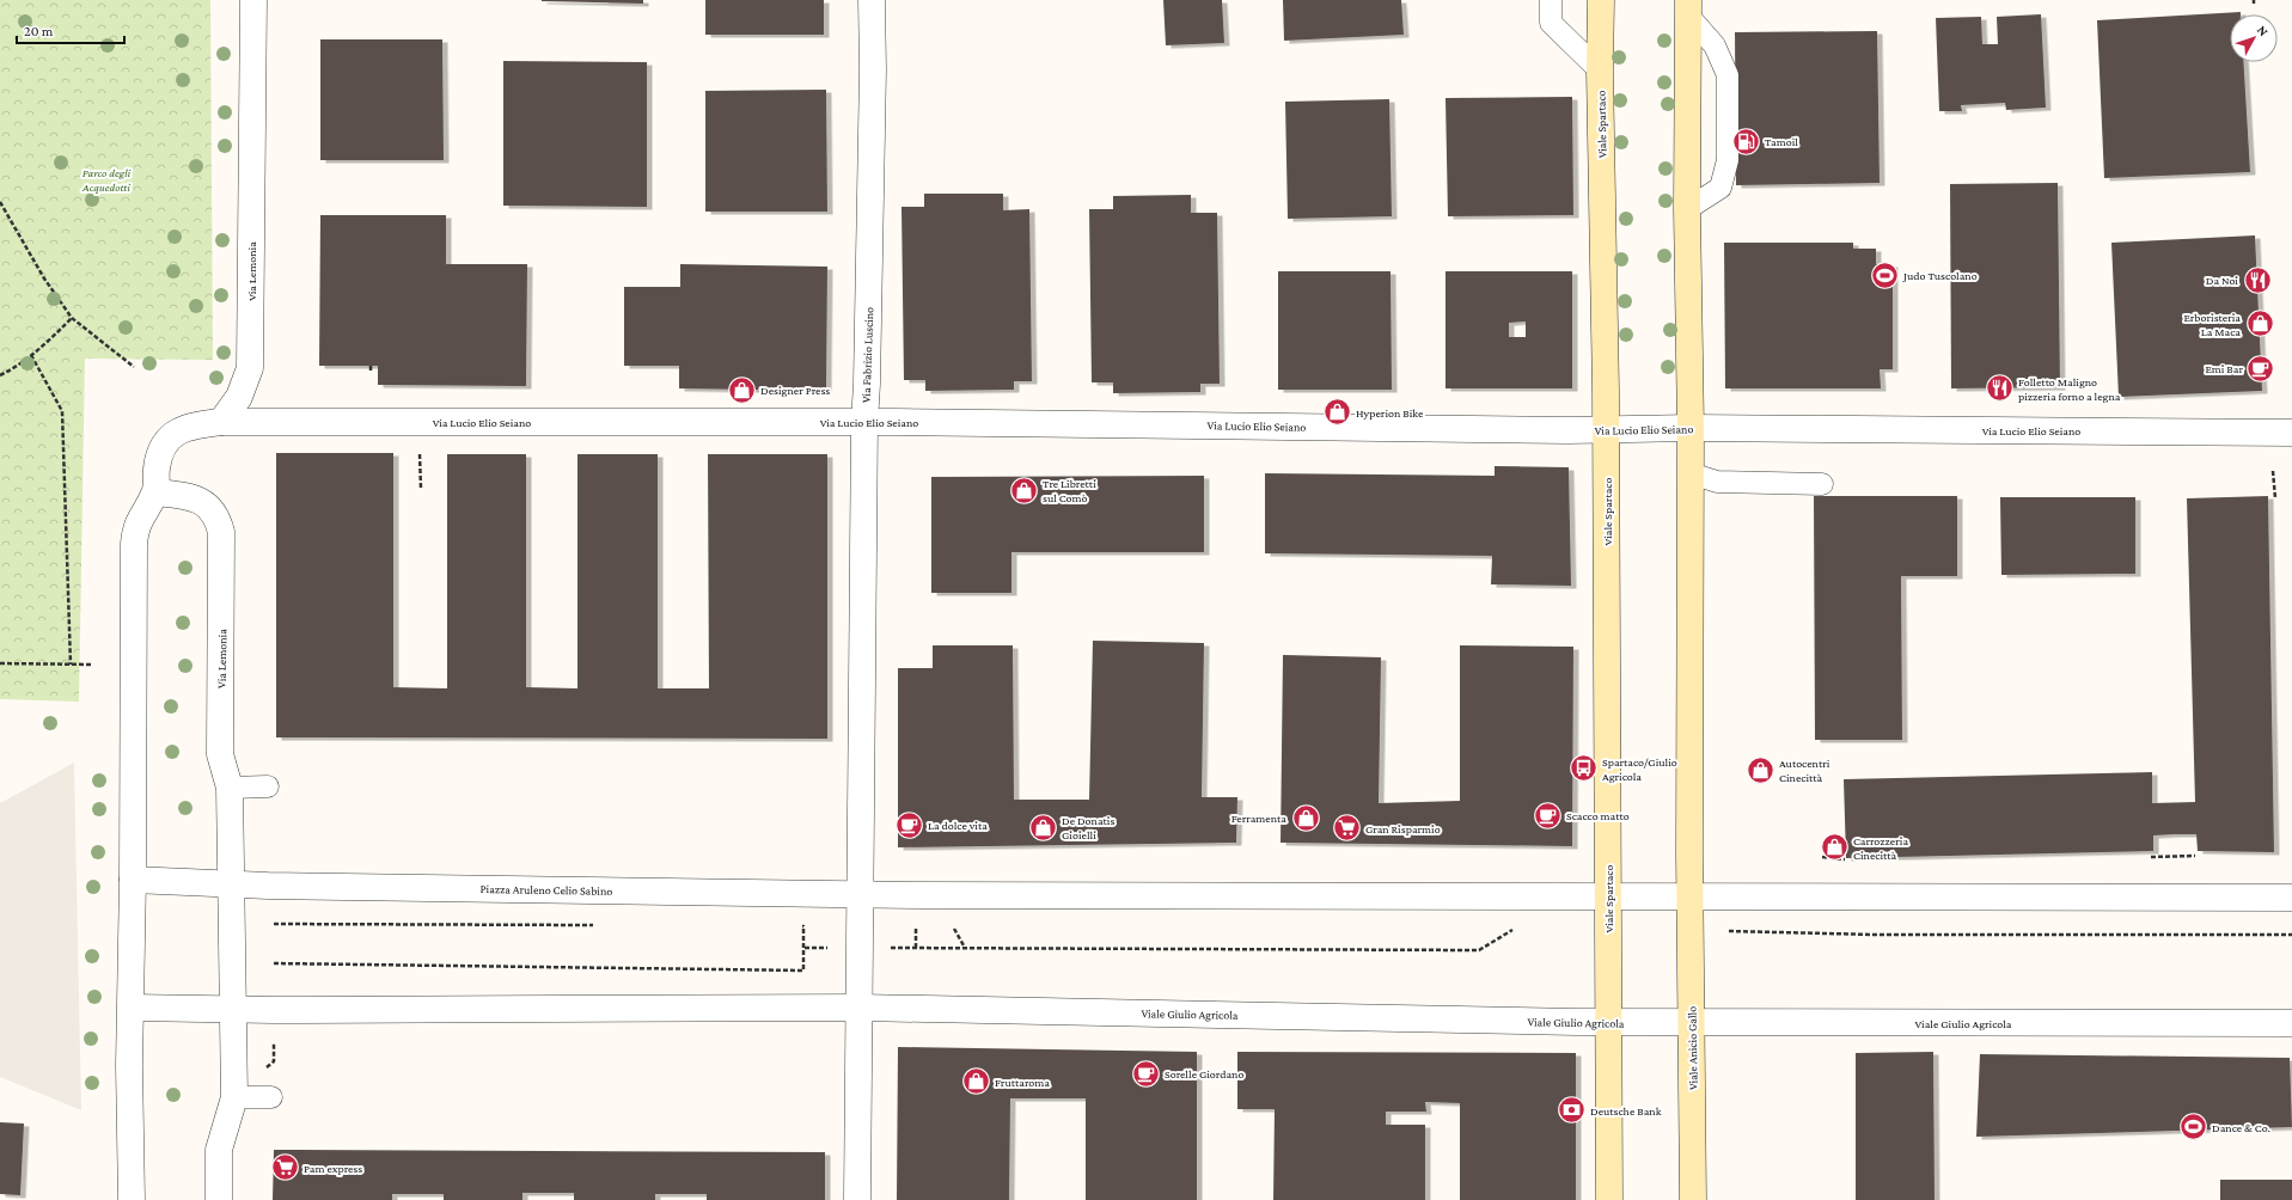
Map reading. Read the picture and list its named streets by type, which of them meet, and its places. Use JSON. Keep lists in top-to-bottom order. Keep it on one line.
{"streets":{"street":["Viale Spartaco","Via Lemonia","Via Fabrizio Luscino","Via Lucio Elio Seiano","Piazza Aruleno Celio Sabino","Viale Giulio Agricola","Viale Anicio Gallo"]},"crossings":[["Viale Spartaco","Via Lucio Elio Seiano"],["Viale Spartaco","Viale Giulio Agricola"],["Via Lemonia","Via Lucio Elio Seiano"],["Via Fabrizio Luscino","Via Lucio Elio Seiano"],["Via Fabrizio Luscino","Piazza Aruleno Celio Sabino"],["Viale Giulio Agricola","Viale Anicio Gallo"]],"parks":["Parco degli Acquedotti"],"places":{"fuel station":["Tamoil"],"sports":["Judo Tuscolano","Dance & Co."],"restaurant":["Da Noi","Folletto Maligno pizzeria forno a legna"],"shop":["Erboristeria La Maca","Designer Press","Hyperion Bike","Tre Libretti sul Comò","Autocentri Cinecittà","Ferramenta","De Donatis Gioielli","Carrozzeria Cinecittà","Fruttaroma"],"cafe":["Emi Bar","Scacco matto","La dolce vita","Sorelle Giordano"],"bus stop":["Spartaco/Giulio Agricola"],"supermarket":["Gran Risparmio","Pam express"],"bank":["Deutsche Bank"]},"scale_bar":"20 m","north":"top right"}
